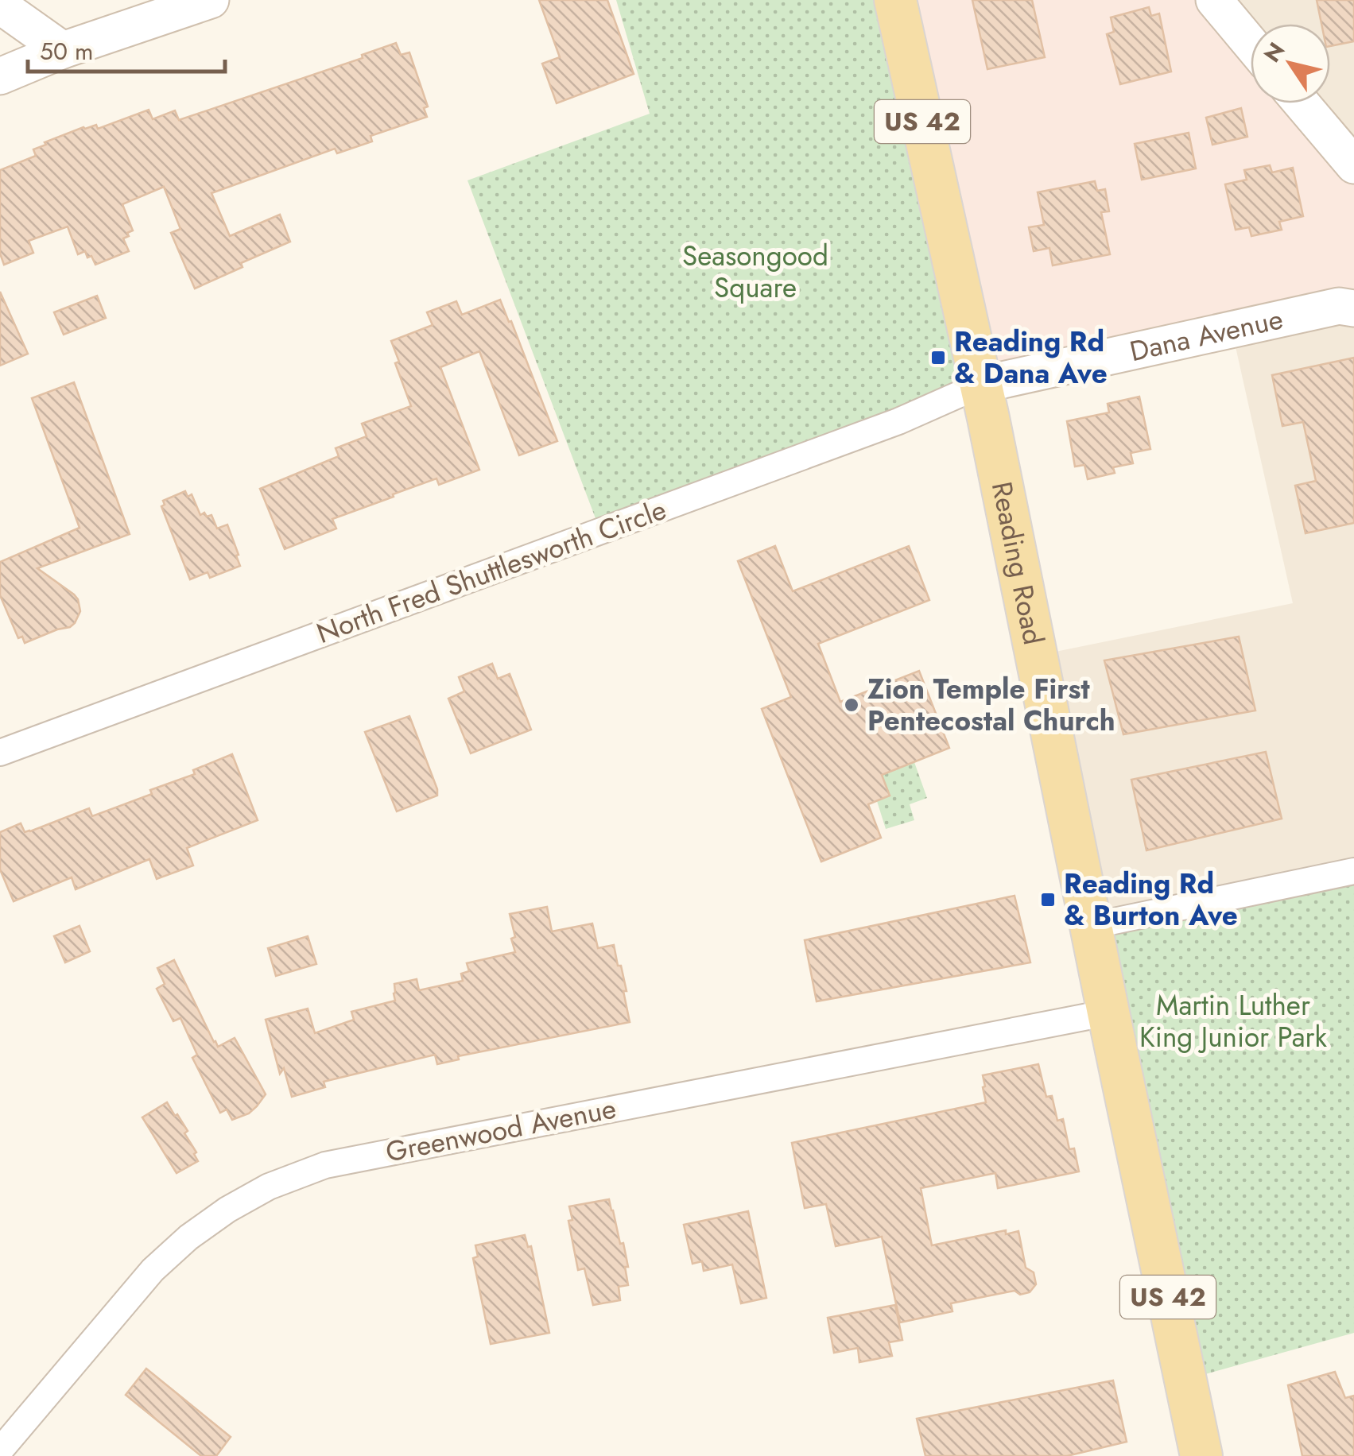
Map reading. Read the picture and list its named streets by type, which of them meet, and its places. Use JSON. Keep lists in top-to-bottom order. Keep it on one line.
{"streets":{"main road":["US 42","Reading Road"],"street":["Dana Avenue","North Fred Shuttlesworth Circle","Greenwood Avenue"]},"crossings":[["Dana Avenue","Reading Road"],["Dana Avenue","North Fred Shuttlesworth Circle"],["Reading Road","North Fred Shuttlesworth Circle"],["Reading Road","Greenwood Avenue"]],"parks":["Seasongood Square","Martin Luther King Junior Park"],"places":{"transit":["Reading Rd & Dana Ave","Reading Rd & Burton Ave"],"other":["Zion Temple First Pentecostal Church"]},"scale_bar":"50 m","north":"top left"}
